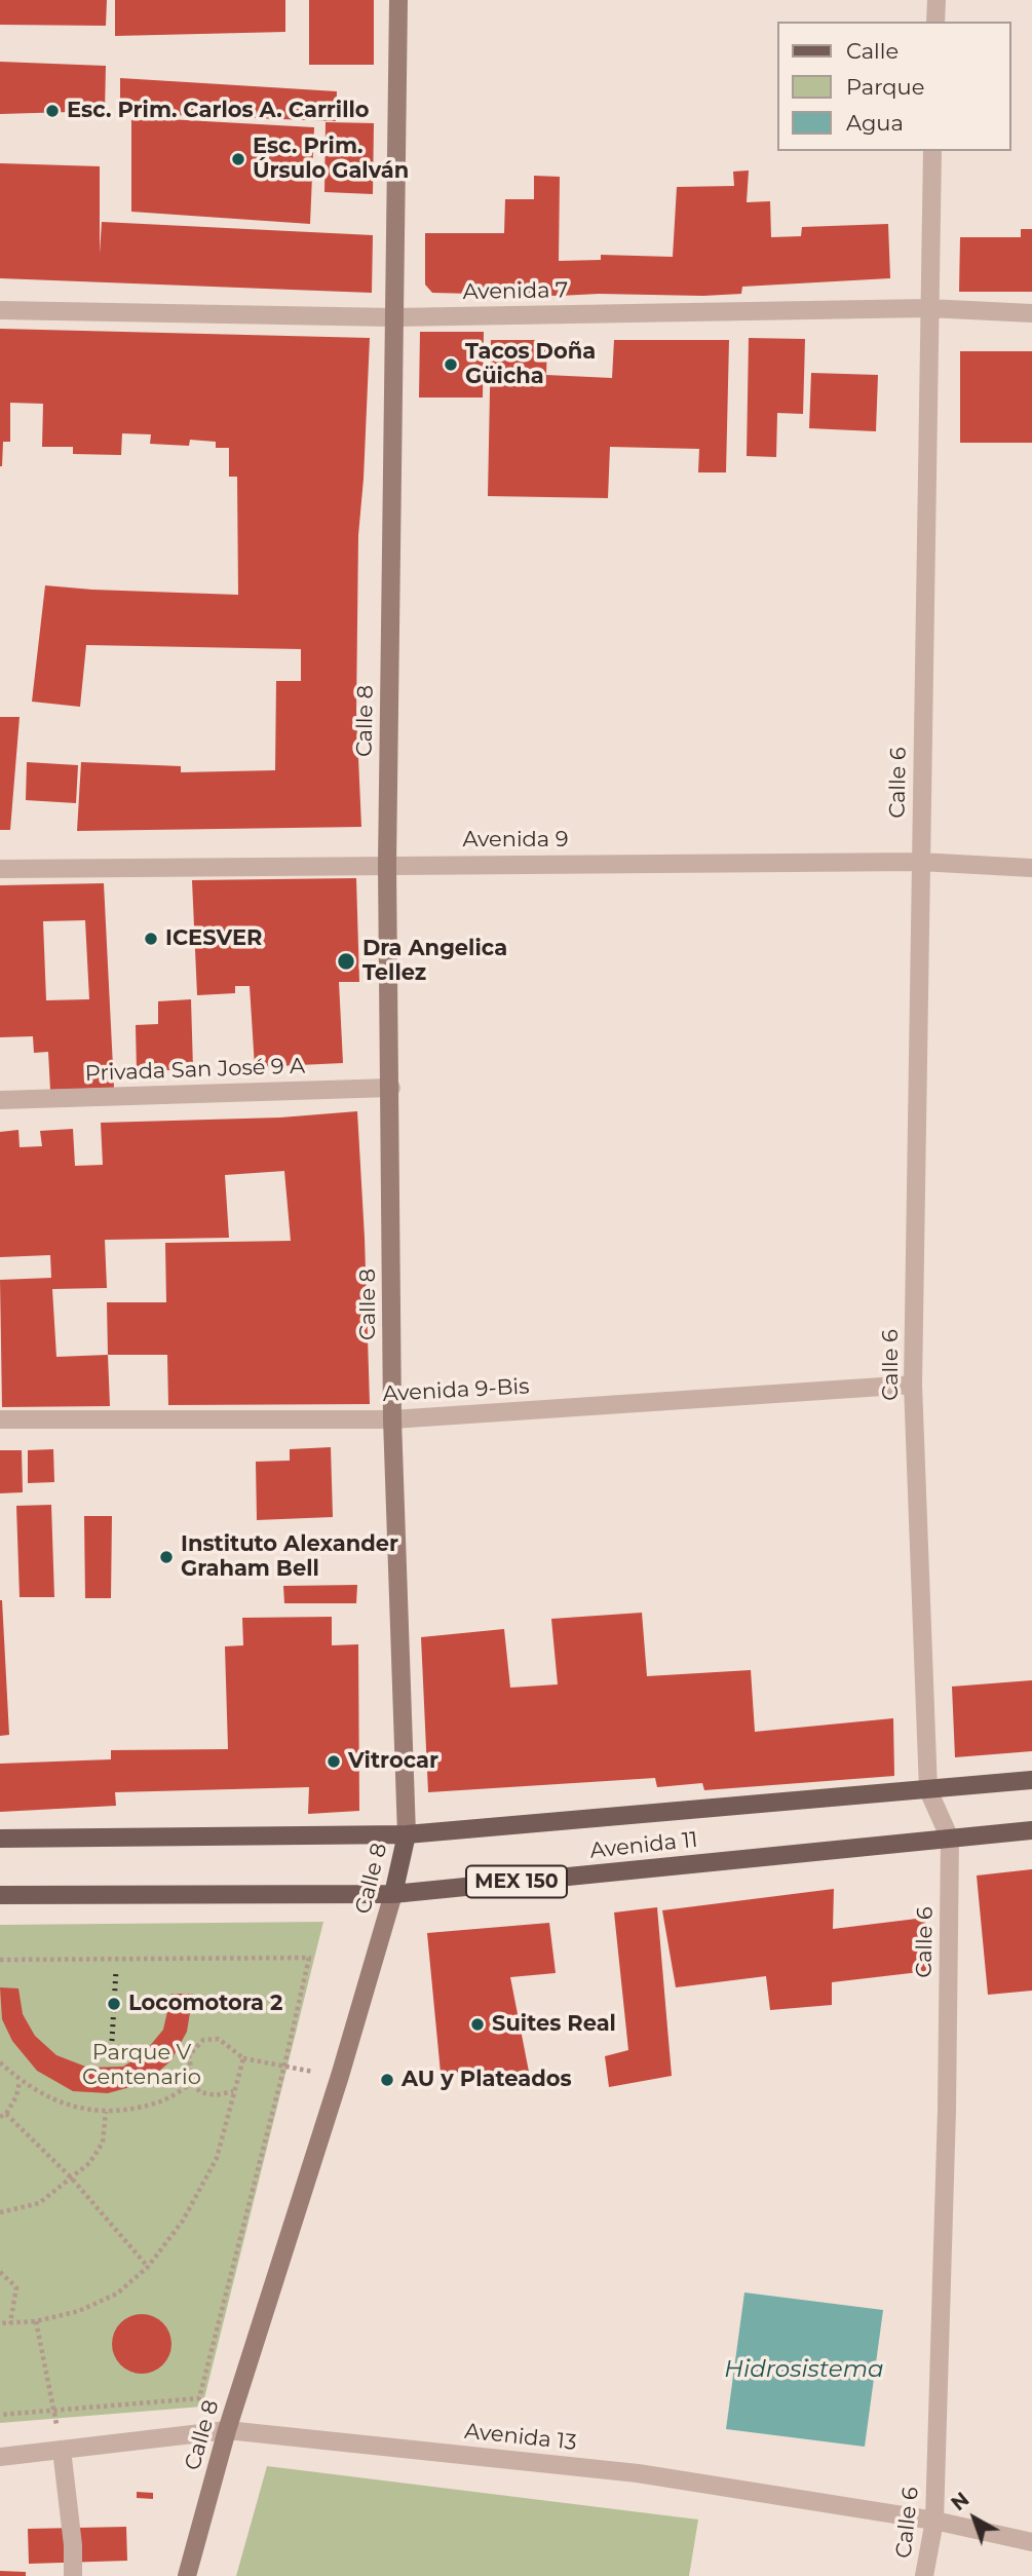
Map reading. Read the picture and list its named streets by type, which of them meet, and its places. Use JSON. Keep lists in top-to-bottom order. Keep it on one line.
{"streets":{"main road":["Calle 8","Avenida 11","MEX 150"],"street":["Avenida 7","Calle 6","Avenida 9","Privada San José 9 A","Avenida 9-Bis","Avenida 13"]},"crossings":[["Avenida 7","Calle 8"],["Avenida 7","Calle 6"],["Calle 8","Avenida 9"],["Calle 8","Privada San José 9 A"],["Calle 8","Avenida 9-Bis"],["Calle 8","Avenida 11"],["Calle 8","Avenida 13"],["Calle 6","Avenida 9"],["Calle 6","Avenida 9-Bis"],["Calle 6","Avenida 11"],["Calle 6","Avenida 13"]],"water":["Hidrosistema"],"parks":["Parque V Centenario"],"places":["Esc. Prim. Carlos A. Carrillo","Esc. Prim. Úrsulo Galván","Tacos Doña Güicha","ICESVER","Dra Angelica Tellez","Instituto Alexander Graham Bell","Vitrocar","Locomotora 2","Suites Real","AU y Plateados"],"legend":["Calle","Parque","Agua"],"north":"top left"}
